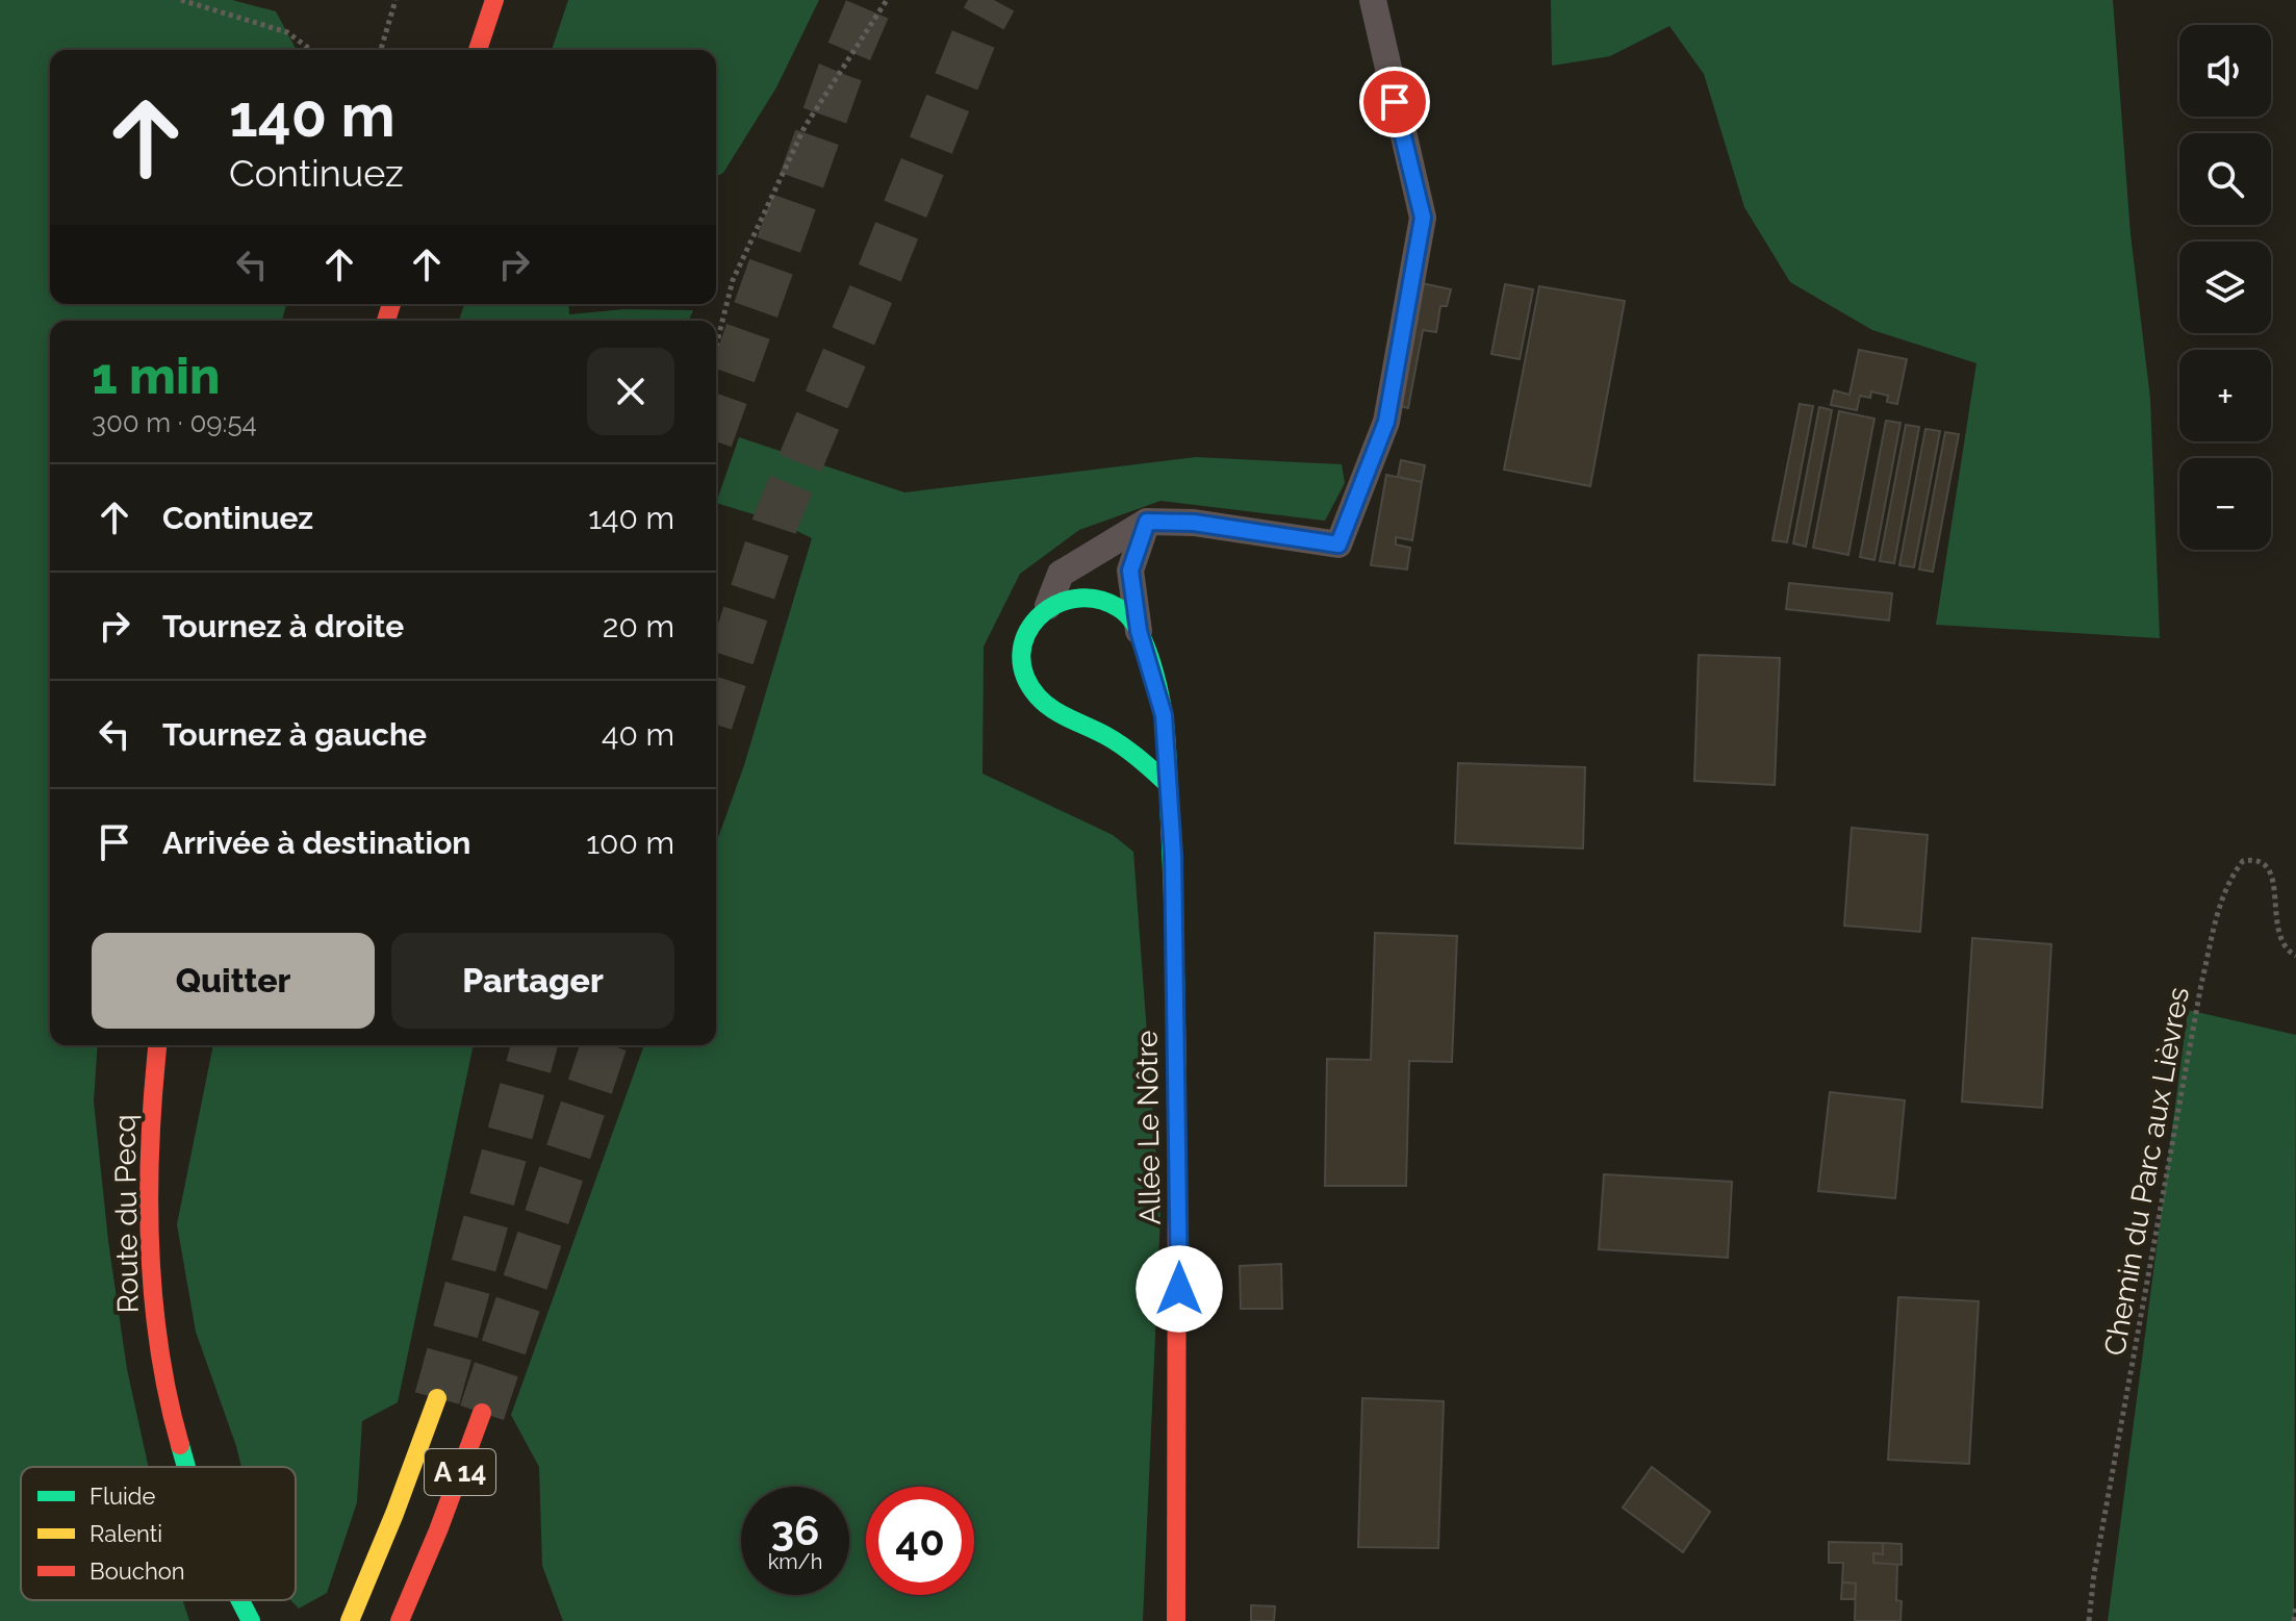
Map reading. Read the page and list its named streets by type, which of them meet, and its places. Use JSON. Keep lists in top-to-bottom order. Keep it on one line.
{"streets":{"main road":["Allée Le Nôtre","Route du Pecq","A 14"],"path":["Chemin du Parc aux Lièvres"]},"legend":["Fluide","Ralenti","Bouchon"],"page":{"map_buttons":["+","−"],"turn":["140 m","Continuez"],"heading":["1 min","300 m · 09:54"],"list":[{"name":"Continuez","value":"140 m"},{"name":"Tournez à droite","value":"20 m"},{"name":"Tournez à gauche","value":"40 m"},{"name":"Arrivée à destination","value":"100 m"}],"buttons":["Quitter","Partager"],"speed":"36 km/h","limit":"40"}}
